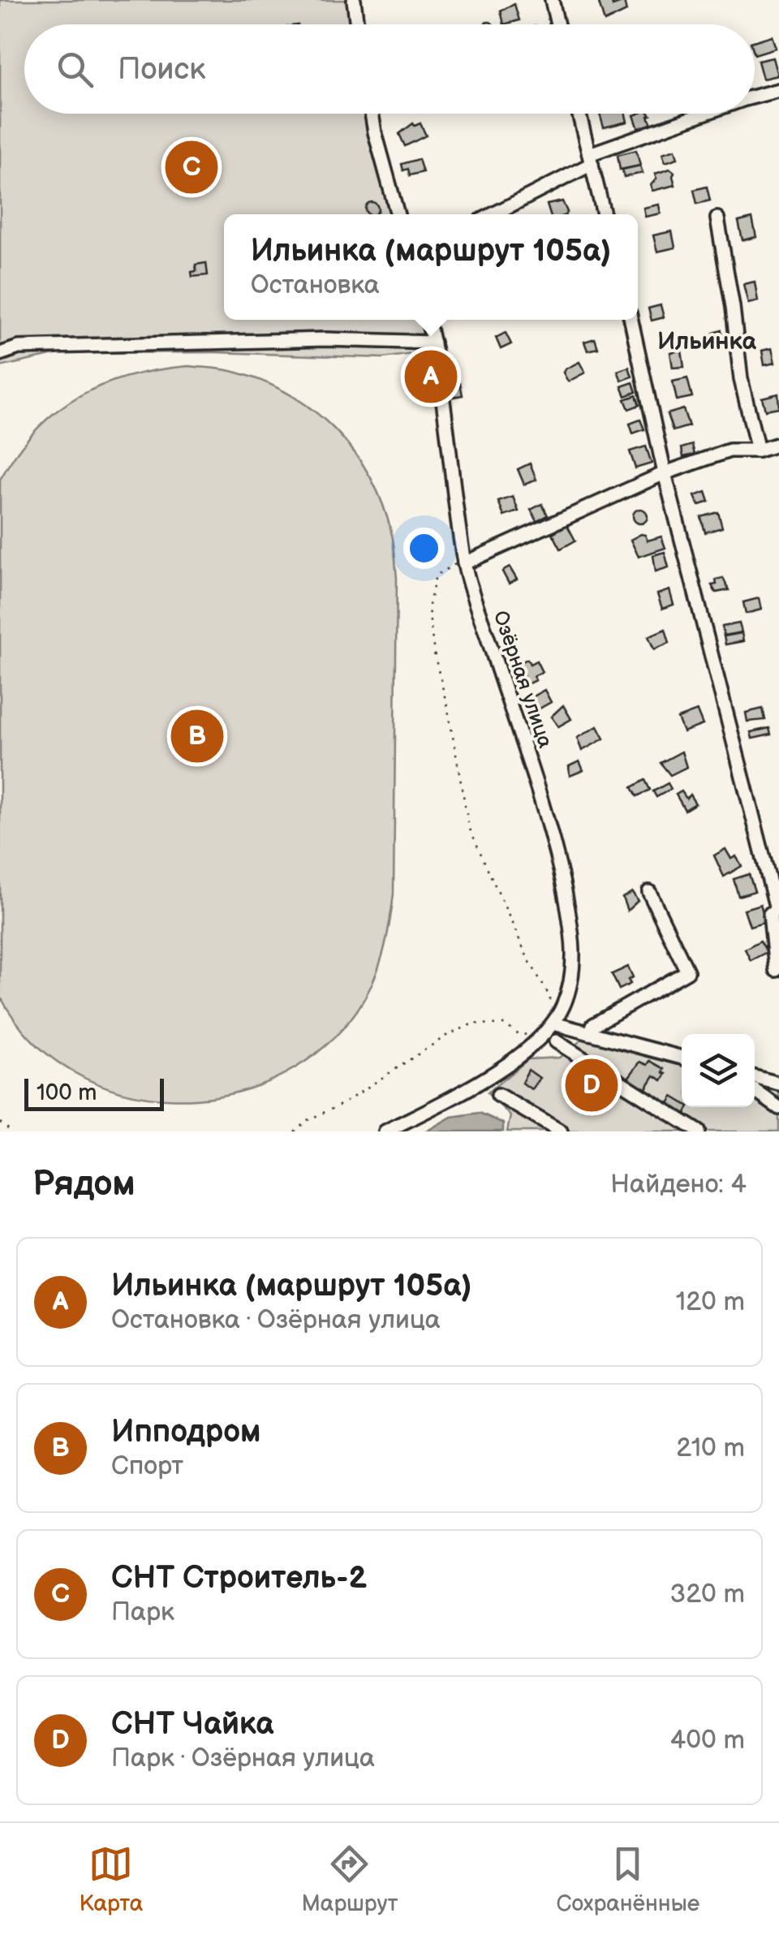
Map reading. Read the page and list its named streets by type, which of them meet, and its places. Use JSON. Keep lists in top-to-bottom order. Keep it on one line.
{"streets":{"street":["Озёрная улица"]},"districts":["Ильинка"],"scale_bar":"100 m","page":{"search":"Поиск","pins":["C","A","B","D"],"popup":["Ильинка (маршрут 105а)","Остановка"],"scale":"100 m","heading":["Рядом","Найдено: 4"],"list":[{"mark":"A","name":"Ильинка (маршрут 105а)","note":"Остановка · Озёрная улица","value":"120 m"},{"mark":"B","name":"Ипподром","note":"Спорт","value":"210 m"},{"mark":"C","name":"СНТ Строитель-2","note":"Парк","value":"320 m"},{"mark":"D","name":"СНТ Чайка","note":"Парк · Озёрная улица","value":"400 m"}],"nav":["Карта","Маршрут","Сохранённые"]}}
